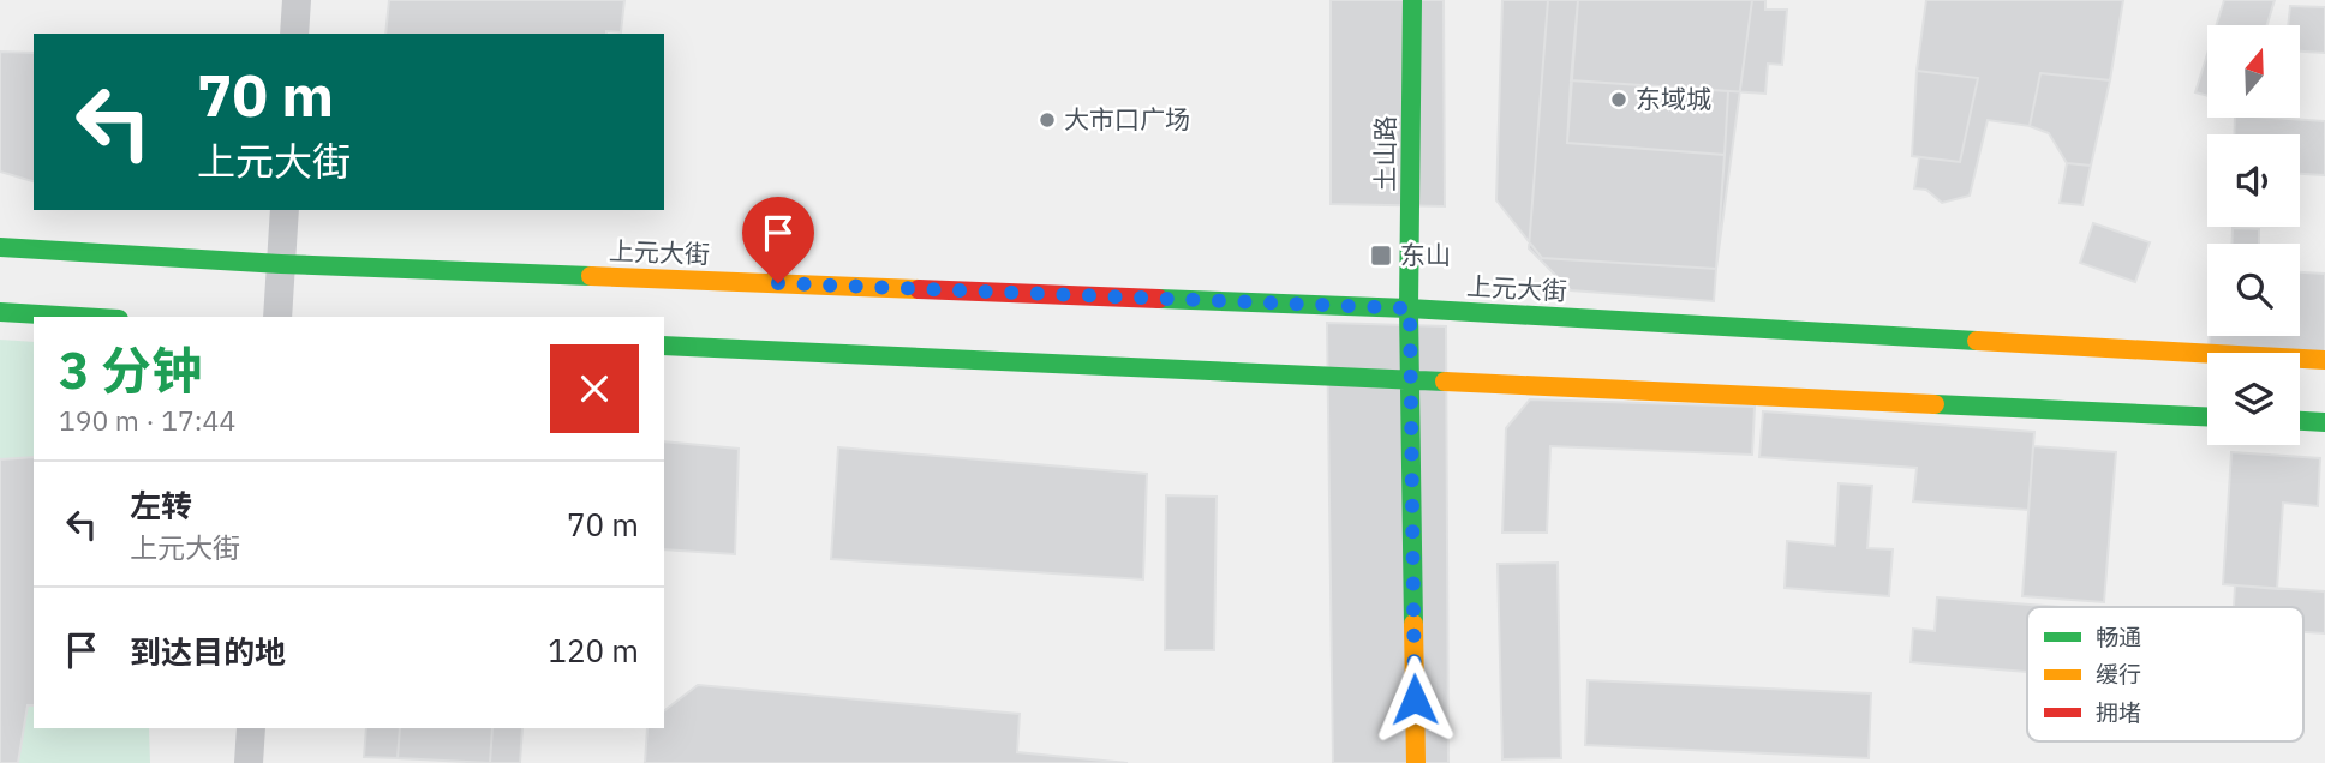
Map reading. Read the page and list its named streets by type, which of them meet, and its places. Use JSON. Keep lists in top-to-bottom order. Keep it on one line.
{"streets":{"main road":["土山路","上元大街"]},"crossings":[["土山路","上元大街"]],"places":{"other":["东域城","大市口广场"],"transit":["东山"]},"legend":["畅通","缓行","拥堵"],"north":"top","page":{"turn":["70 m","上元大街"],"heading":["3 分钟","190 m · 17:44"],"list":[{"name":"左转","note":"上元大街","value":"70 m"},{"name":"到达目的地","value":"120 m"}]}}
